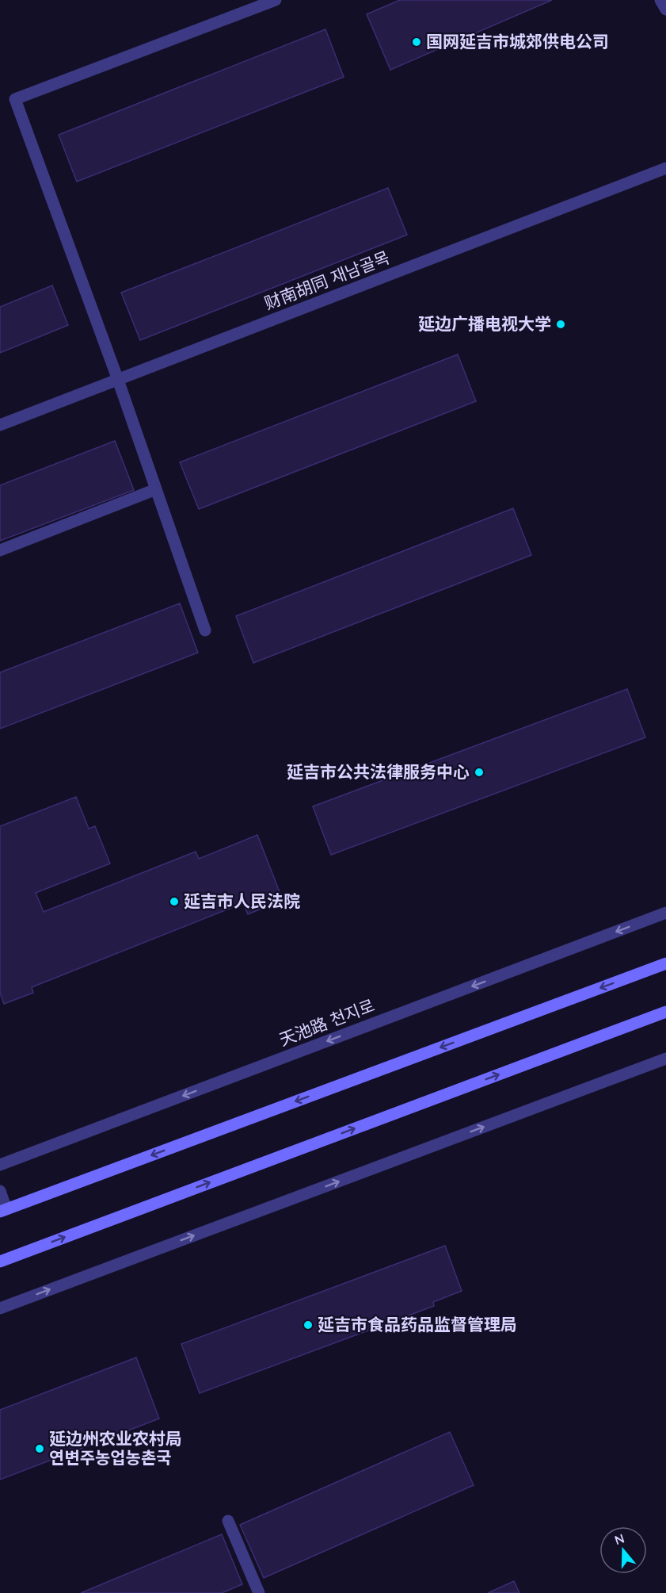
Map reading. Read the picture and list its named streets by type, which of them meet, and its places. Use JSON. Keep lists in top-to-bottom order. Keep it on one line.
{"streets":{"street":["财南胡同 재남골목","天池路 천지로"]},"one_way":["天池路 천지로"],"places":["国网延吉市城郊供电公司","延边广播电视大学","延吉市公共法律服务中心","延吉市人民法院","延吉市食品药品监督管理局","延边州农业农村局 연변주농업농촌국"],"north":"top"}
